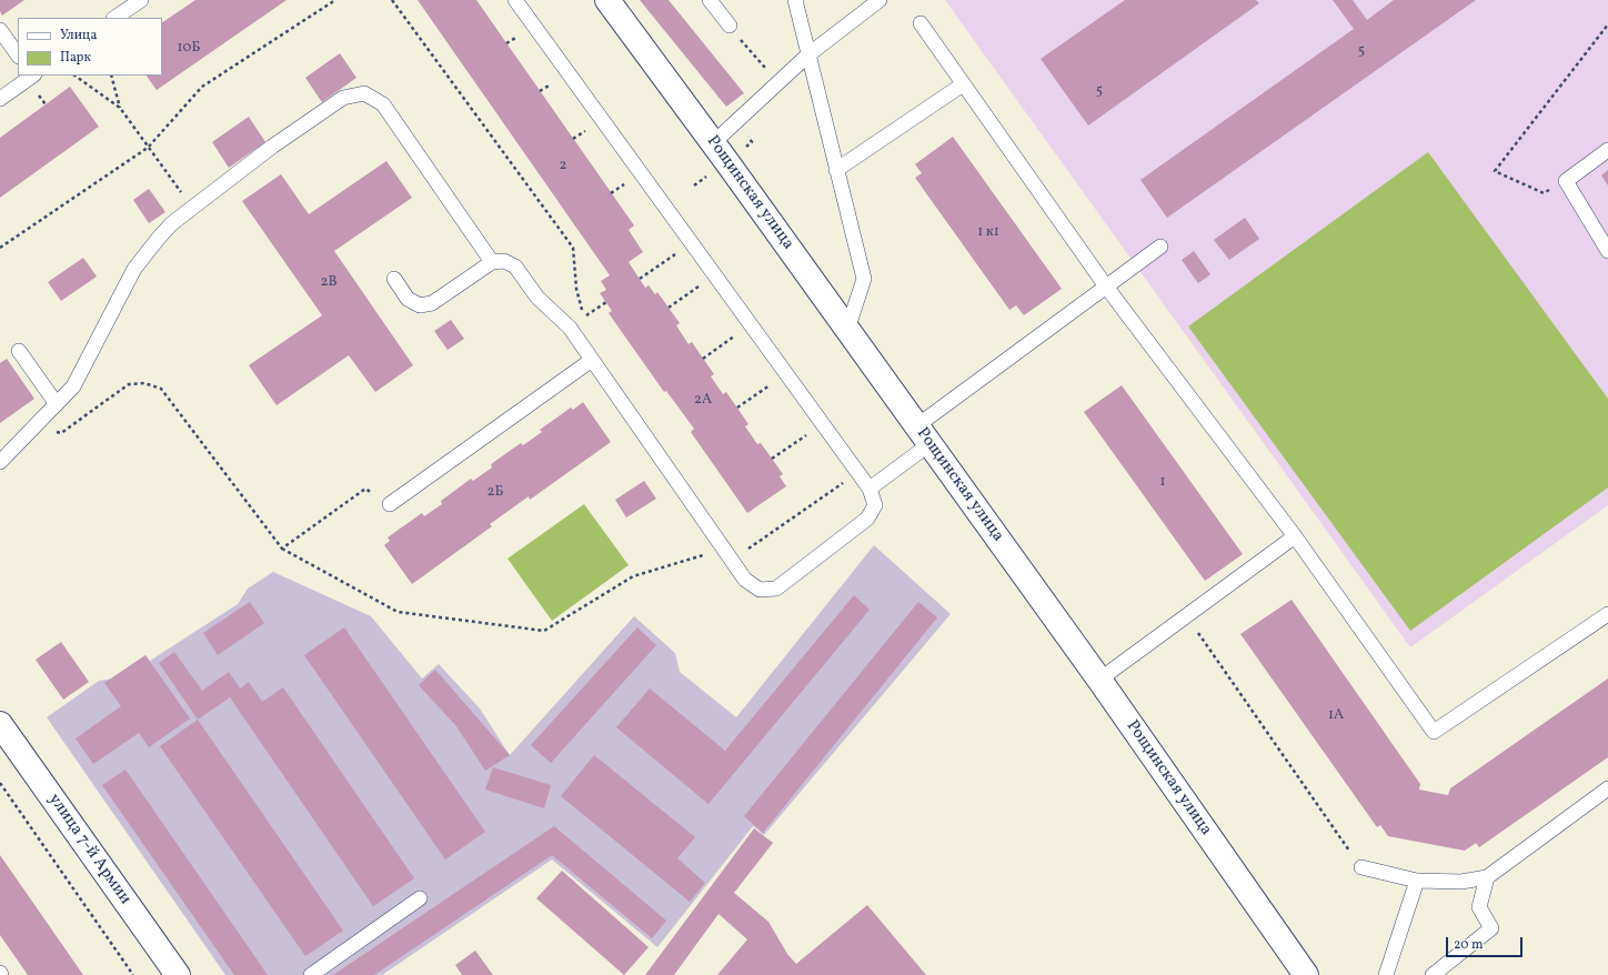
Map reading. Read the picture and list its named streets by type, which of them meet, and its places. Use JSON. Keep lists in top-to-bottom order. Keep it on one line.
{"streets":{"street":["Рощинская улица","улица 7-й Армии"]},"house_numbers":["10Б","5","5","2","1 к1","2В","2А","1","2Б","1А"],"legend":["Улица","Парк"],"scale_bar":"20 m"}
